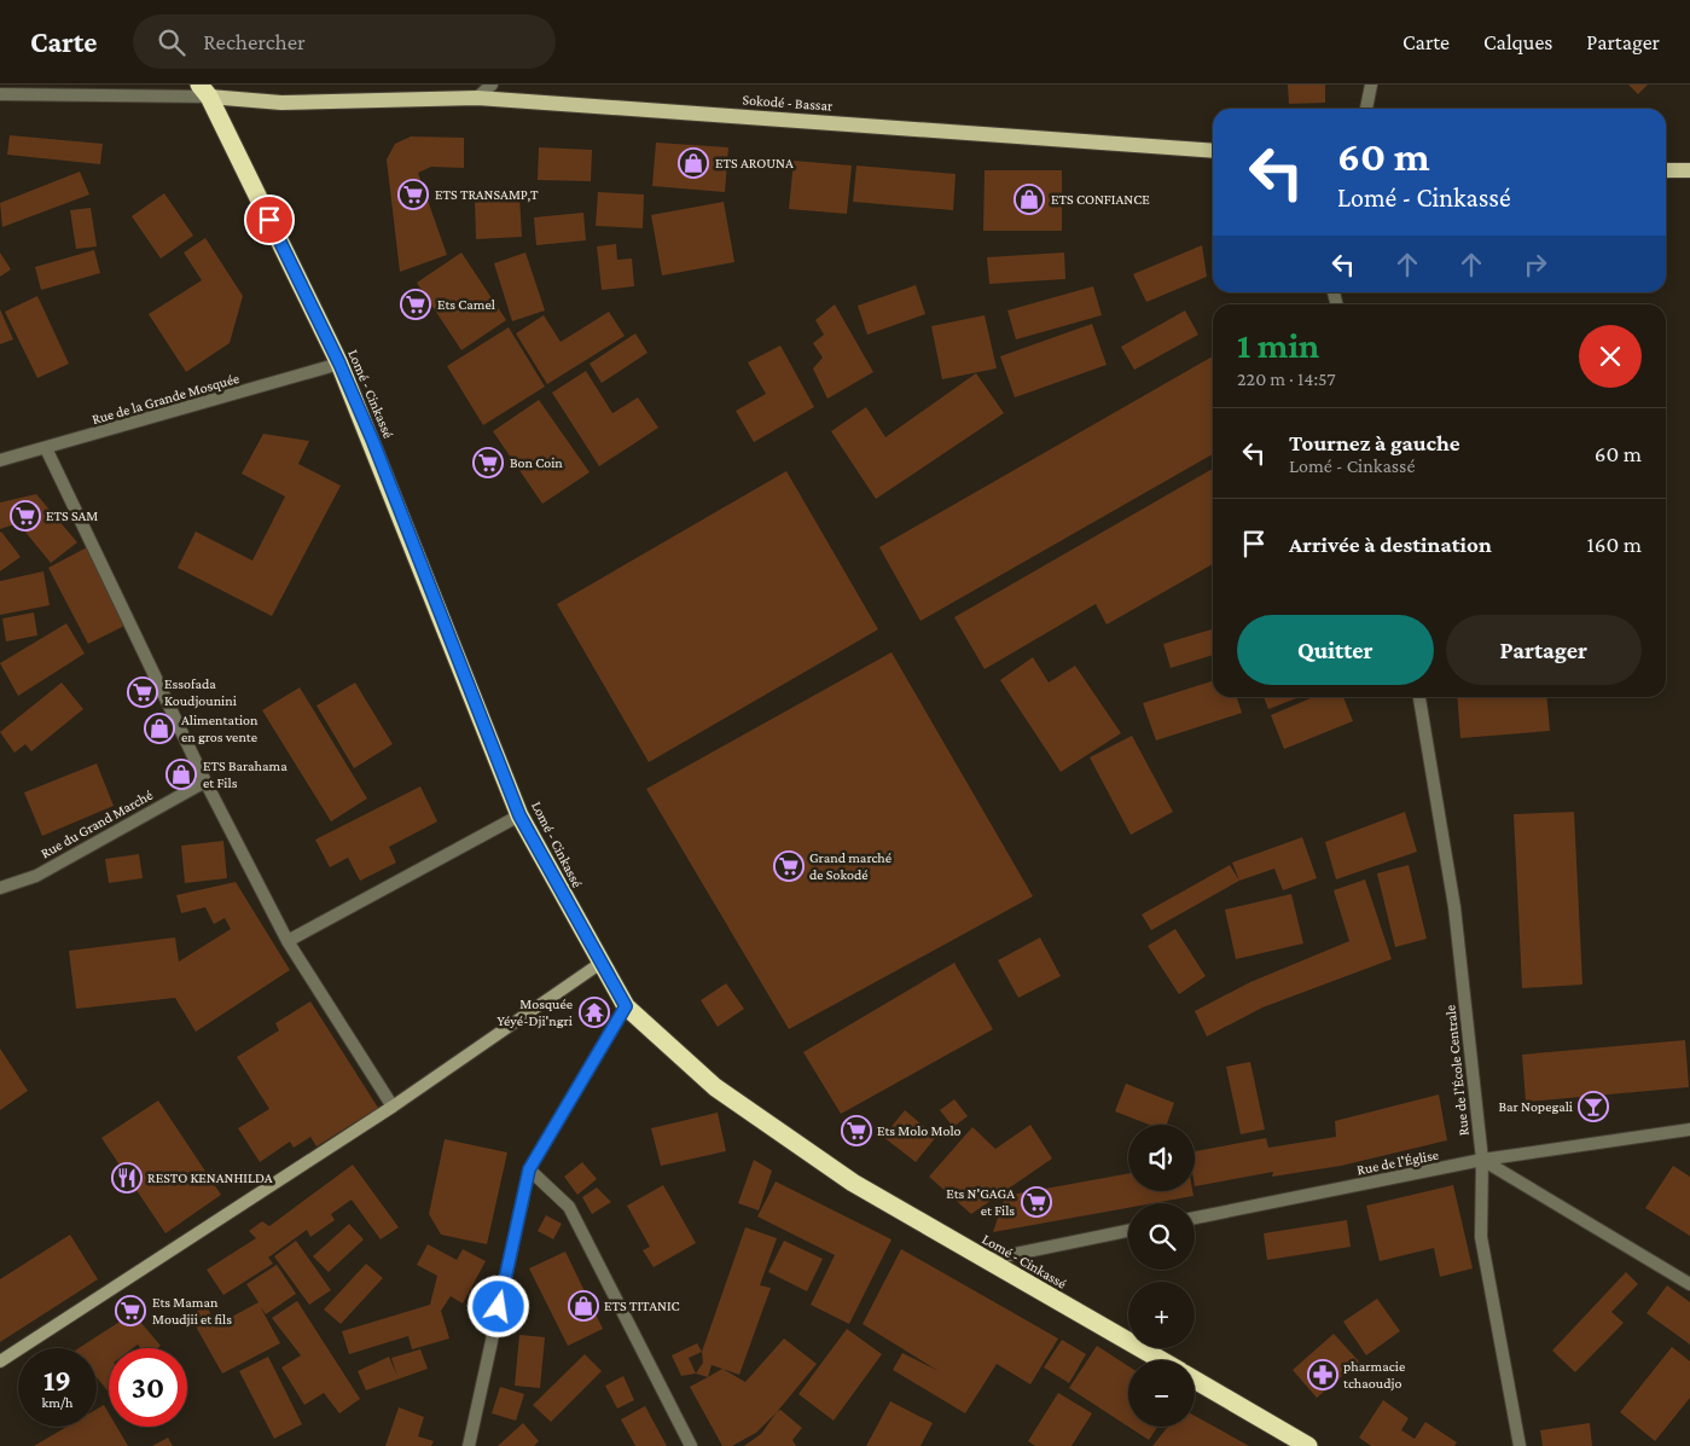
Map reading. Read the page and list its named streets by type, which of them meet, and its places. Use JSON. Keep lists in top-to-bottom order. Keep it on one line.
{"streets":{"highway":["Lomé - Cinkassé"],"main road":["Sokodé - Bassar"],"street":["Rue de la Grande Mosquée","Rue du Grand Marché","Rue de l'École Centrale","Rue de l'Église"]},"crossings":[["Sokodé - Bassar","Lomé - Cinkassé"],["Lomé - Cinkassé","Rue de la Grande Mosquée"],["Rue de l'École Centrale","Rue de l'Église"]],"places":{"shop":["ETS AROUNA","ETS CONFIANCE","Alimentation en gros vente","ETS Barahama et Fils","ETS TITANIC"],"supermarket":["ETS TRANSAMP,T","Ets Camel","Bon Coin","ETS SAM","Essofada Koudjounini","Grand marché de Sokodé","Ets Molo Molo","Ets N'GAGA et Fils","Ets Maman Moudjii et fils"],"temple":["Mosquée Yéyé-Dji'ngri"],"bar":["Bar Nopegali"],"restaurant":["RESTO KENANHILDA"],"pharmacy":["pharmacie tchaoudjo"]},"page":{"header":"Carte","search":"Rechercher","nav":["Carte","Calques","Partager"],"turn":["60 m","Lomé - Cinkassé"],"heading":["1 min","220 m · 14:57"],"list":[{"name":"Tournez à gauche","note":"Lomé - Cinkassé","value":"60 m"},{"name":"Arrivée à destination","value":"160 m"}],"buttons":["Quitter","Partager"],"map_buttons":["+","−"],"speed":"19 km/h","limit":"30"}}
